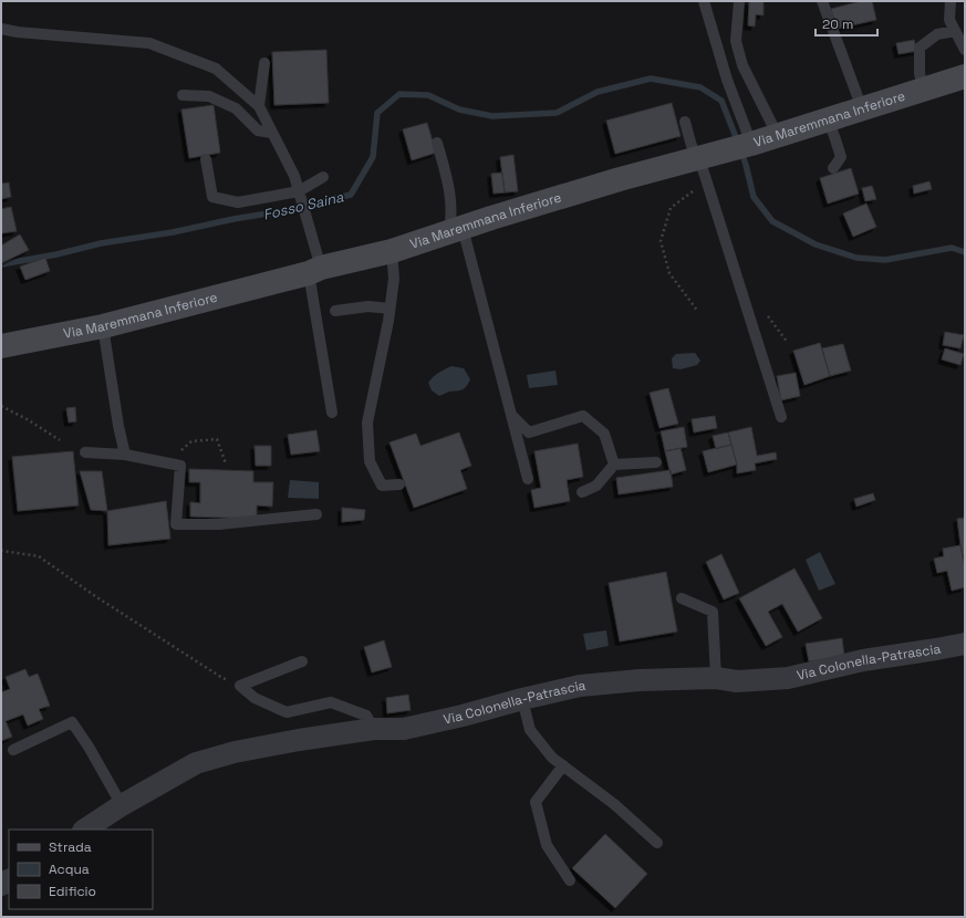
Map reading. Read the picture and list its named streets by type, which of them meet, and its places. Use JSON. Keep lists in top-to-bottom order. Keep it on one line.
{"streets":{"main road":["Via Maremmana Inferiore"],"street":["Via Colonella-Patrascia"]},"water":["Fosso Saina"],"legend":["Strada","Acqua","Edificio"],"scale_bar":"20 m"}
